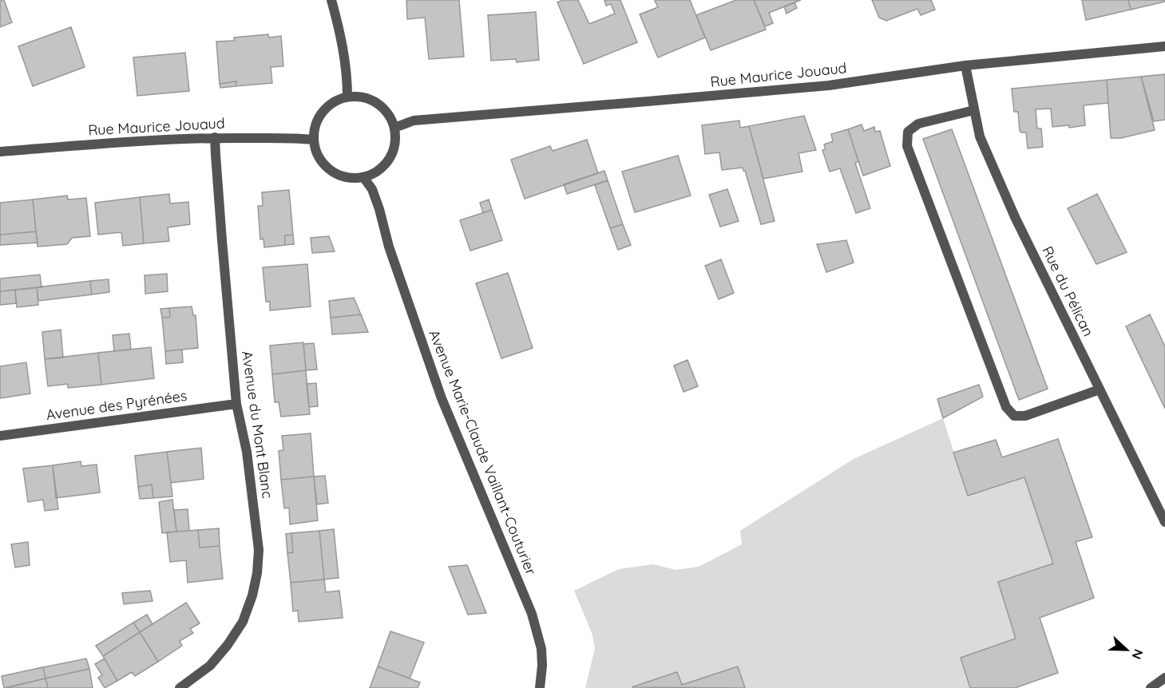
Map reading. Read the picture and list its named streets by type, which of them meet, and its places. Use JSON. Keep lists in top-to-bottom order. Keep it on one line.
{"streets":{"street":["Rue Maurice Jouaud","Rue du Pélican","Avenue des Pyrénées","Avenue du Mont Blanc","Avenue Marie-Claude Vaillant-Couturier"]},"crossings":[["Rue Maurice Jouaud","Rue du Pélican"],["Rue Maurice Jouaud","Avenue du Mont Blanc"],["Rue Maurice Jouaud","Avenue Marie-Claude Vaillant-Couturier"],["Avenue des Pyrénées","Avenue du Mont Blanc"]],"north":"right"}
